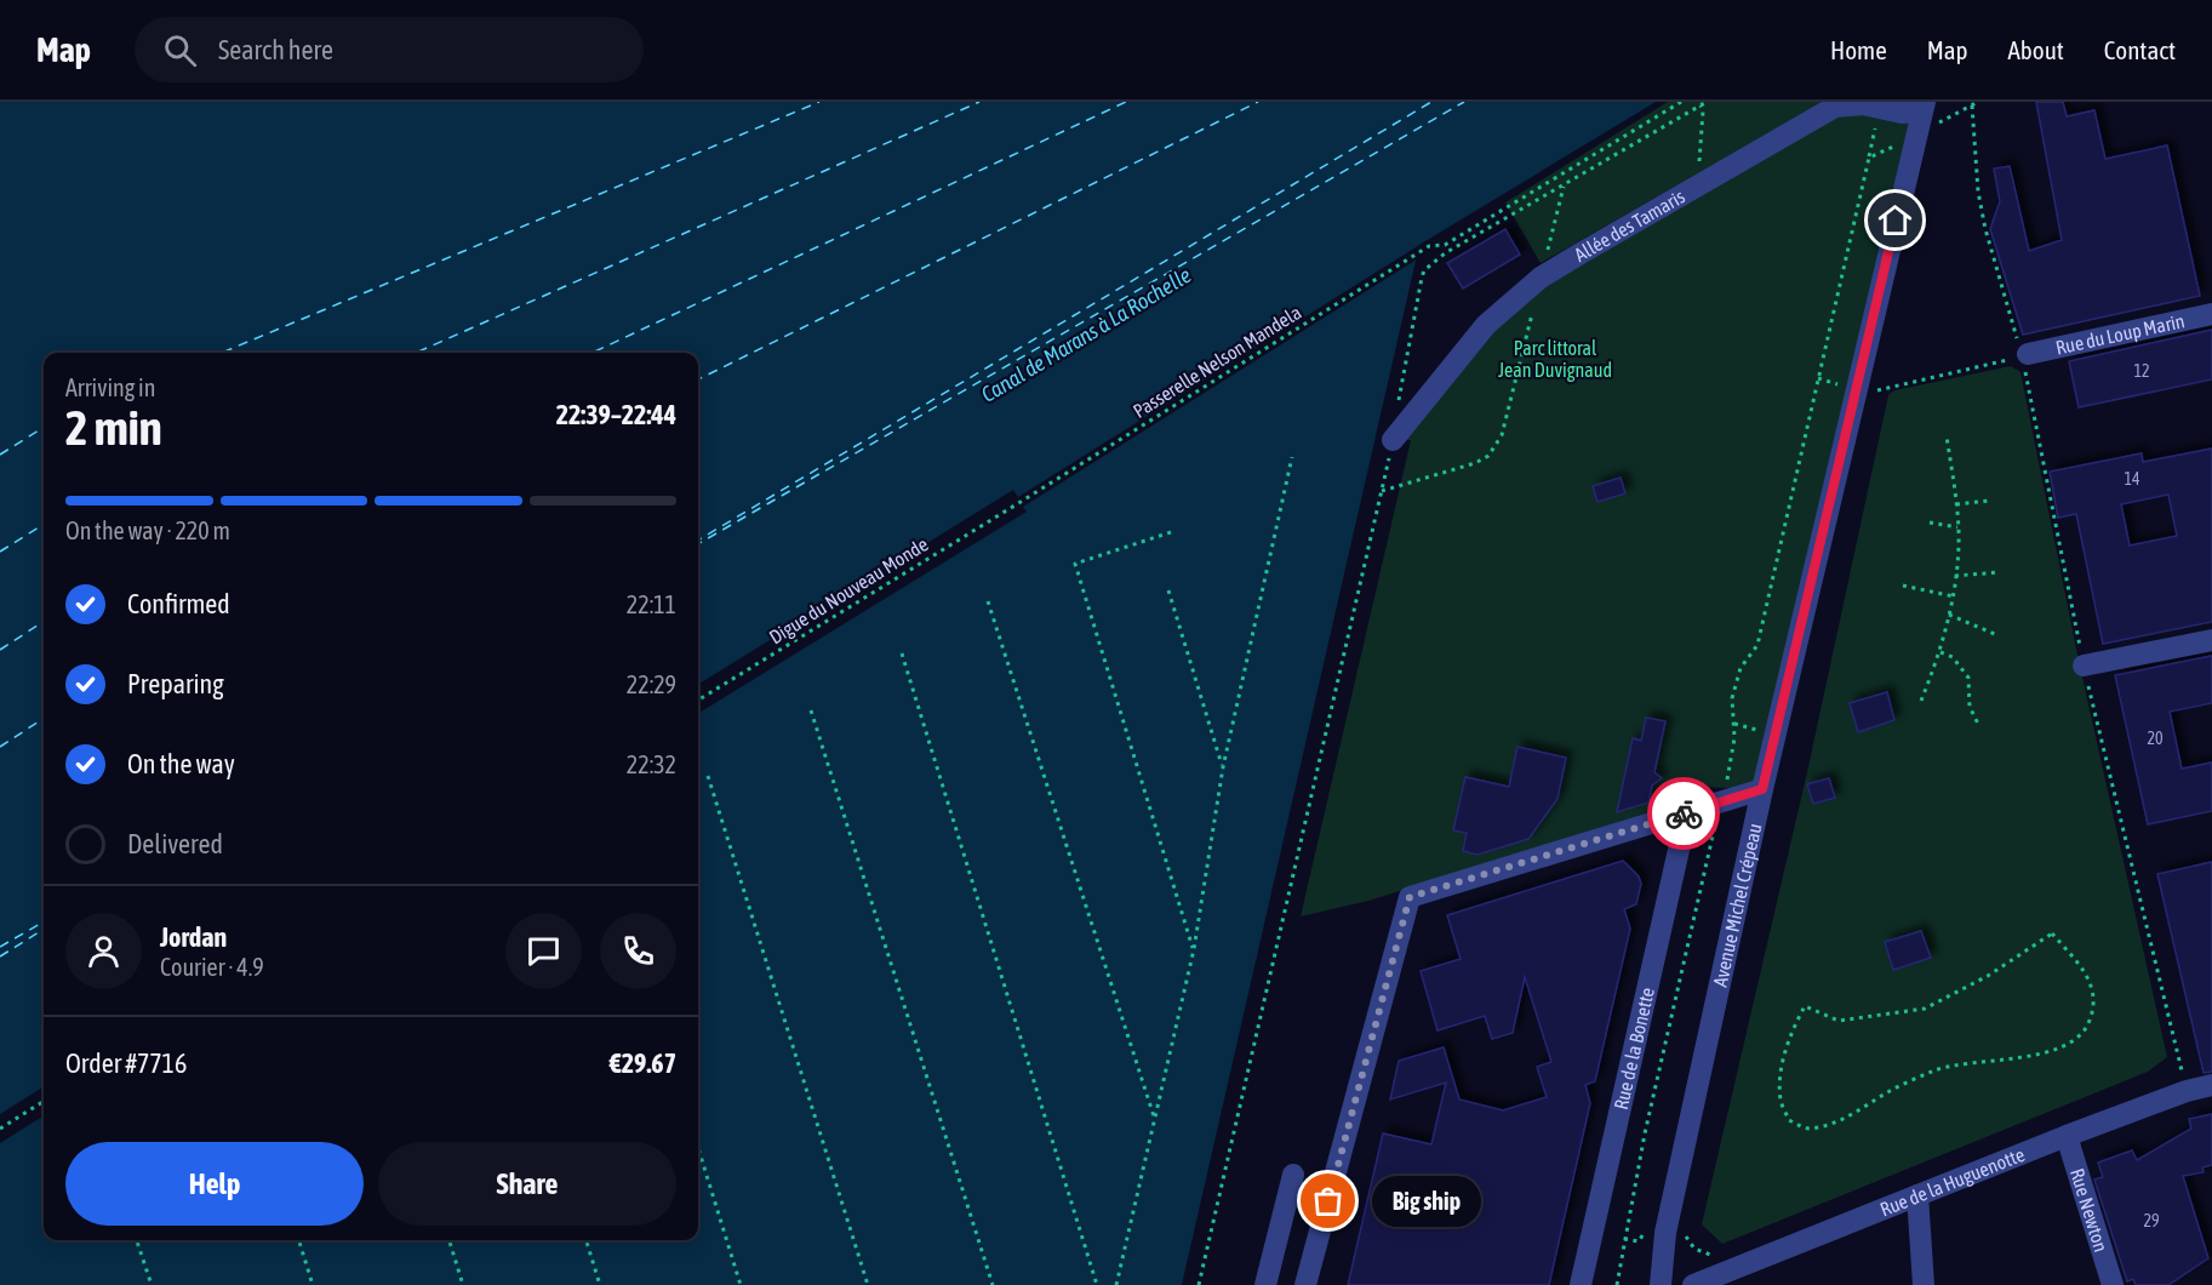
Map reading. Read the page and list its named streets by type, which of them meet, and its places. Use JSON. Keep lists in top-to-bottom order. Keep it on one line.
{"streets":{"street":["Allée des Tamaris","Rue du Loup Marin","Avenue Michel Crépeau","Rue de la Bonette","Rue de la Huguenotte","Rue Newton"],"path":["Passerelle Nelson Mandela","Digue du Nouveau Monde"]},"crossings":[["Allée des Tamaris","Avenue Michel Crépeau"],["Passerelle Nelson Mandela","Digue du Nouveau Monde"],["Rue de la Huguenotte","Rue Newton"]],"water":["Canal de Marans à La Rochelle"],"parks":["Parc littoral Jean Duvignaud"],"places":["Big ship"],"house_numbers":["12","14","20","29"],"page":{"header":"Map","search":"Search here","nav":["Home","Map","About","Contact"],"heading":["2 min","Arriving in","22:39–22:44"],"panel":["Jordan","Courier · 4.9","Order #7716","€29.67"],"bar":"On the way · 220 m","list":[["Confirmed","22:11"],["Preparing","22:29"],["On the way","22:32"],"Delivered"],"buttons":["Help","Share"],"bubble":"Big ship"}}
